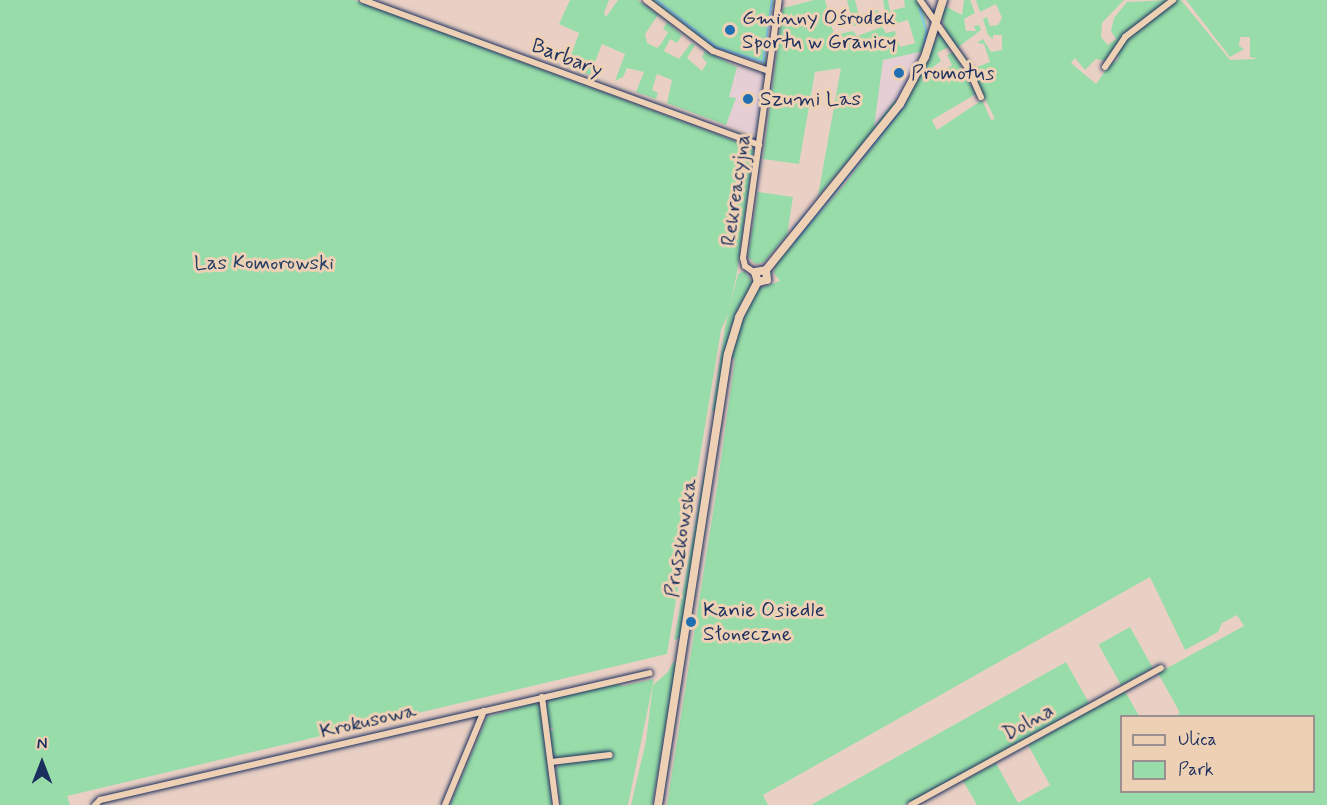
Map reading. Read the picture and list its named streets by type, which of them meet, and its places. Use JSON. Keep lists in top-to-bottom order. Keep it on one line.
{"streets":{"street":["Barbary","Rekreacyjna","Pruszkowska","Krokusowa","Dolna"]},"crossings":[["Barbary","Rekreacyjna"]],"parks":["Las Komorowski"],"places":["Gminny Ośrodek Sportu w Granicy","Promotus","Szumi Las","Kanie Osiedle Słoneczne"],"legend":["Ulica","Park"],"north":"top"}
